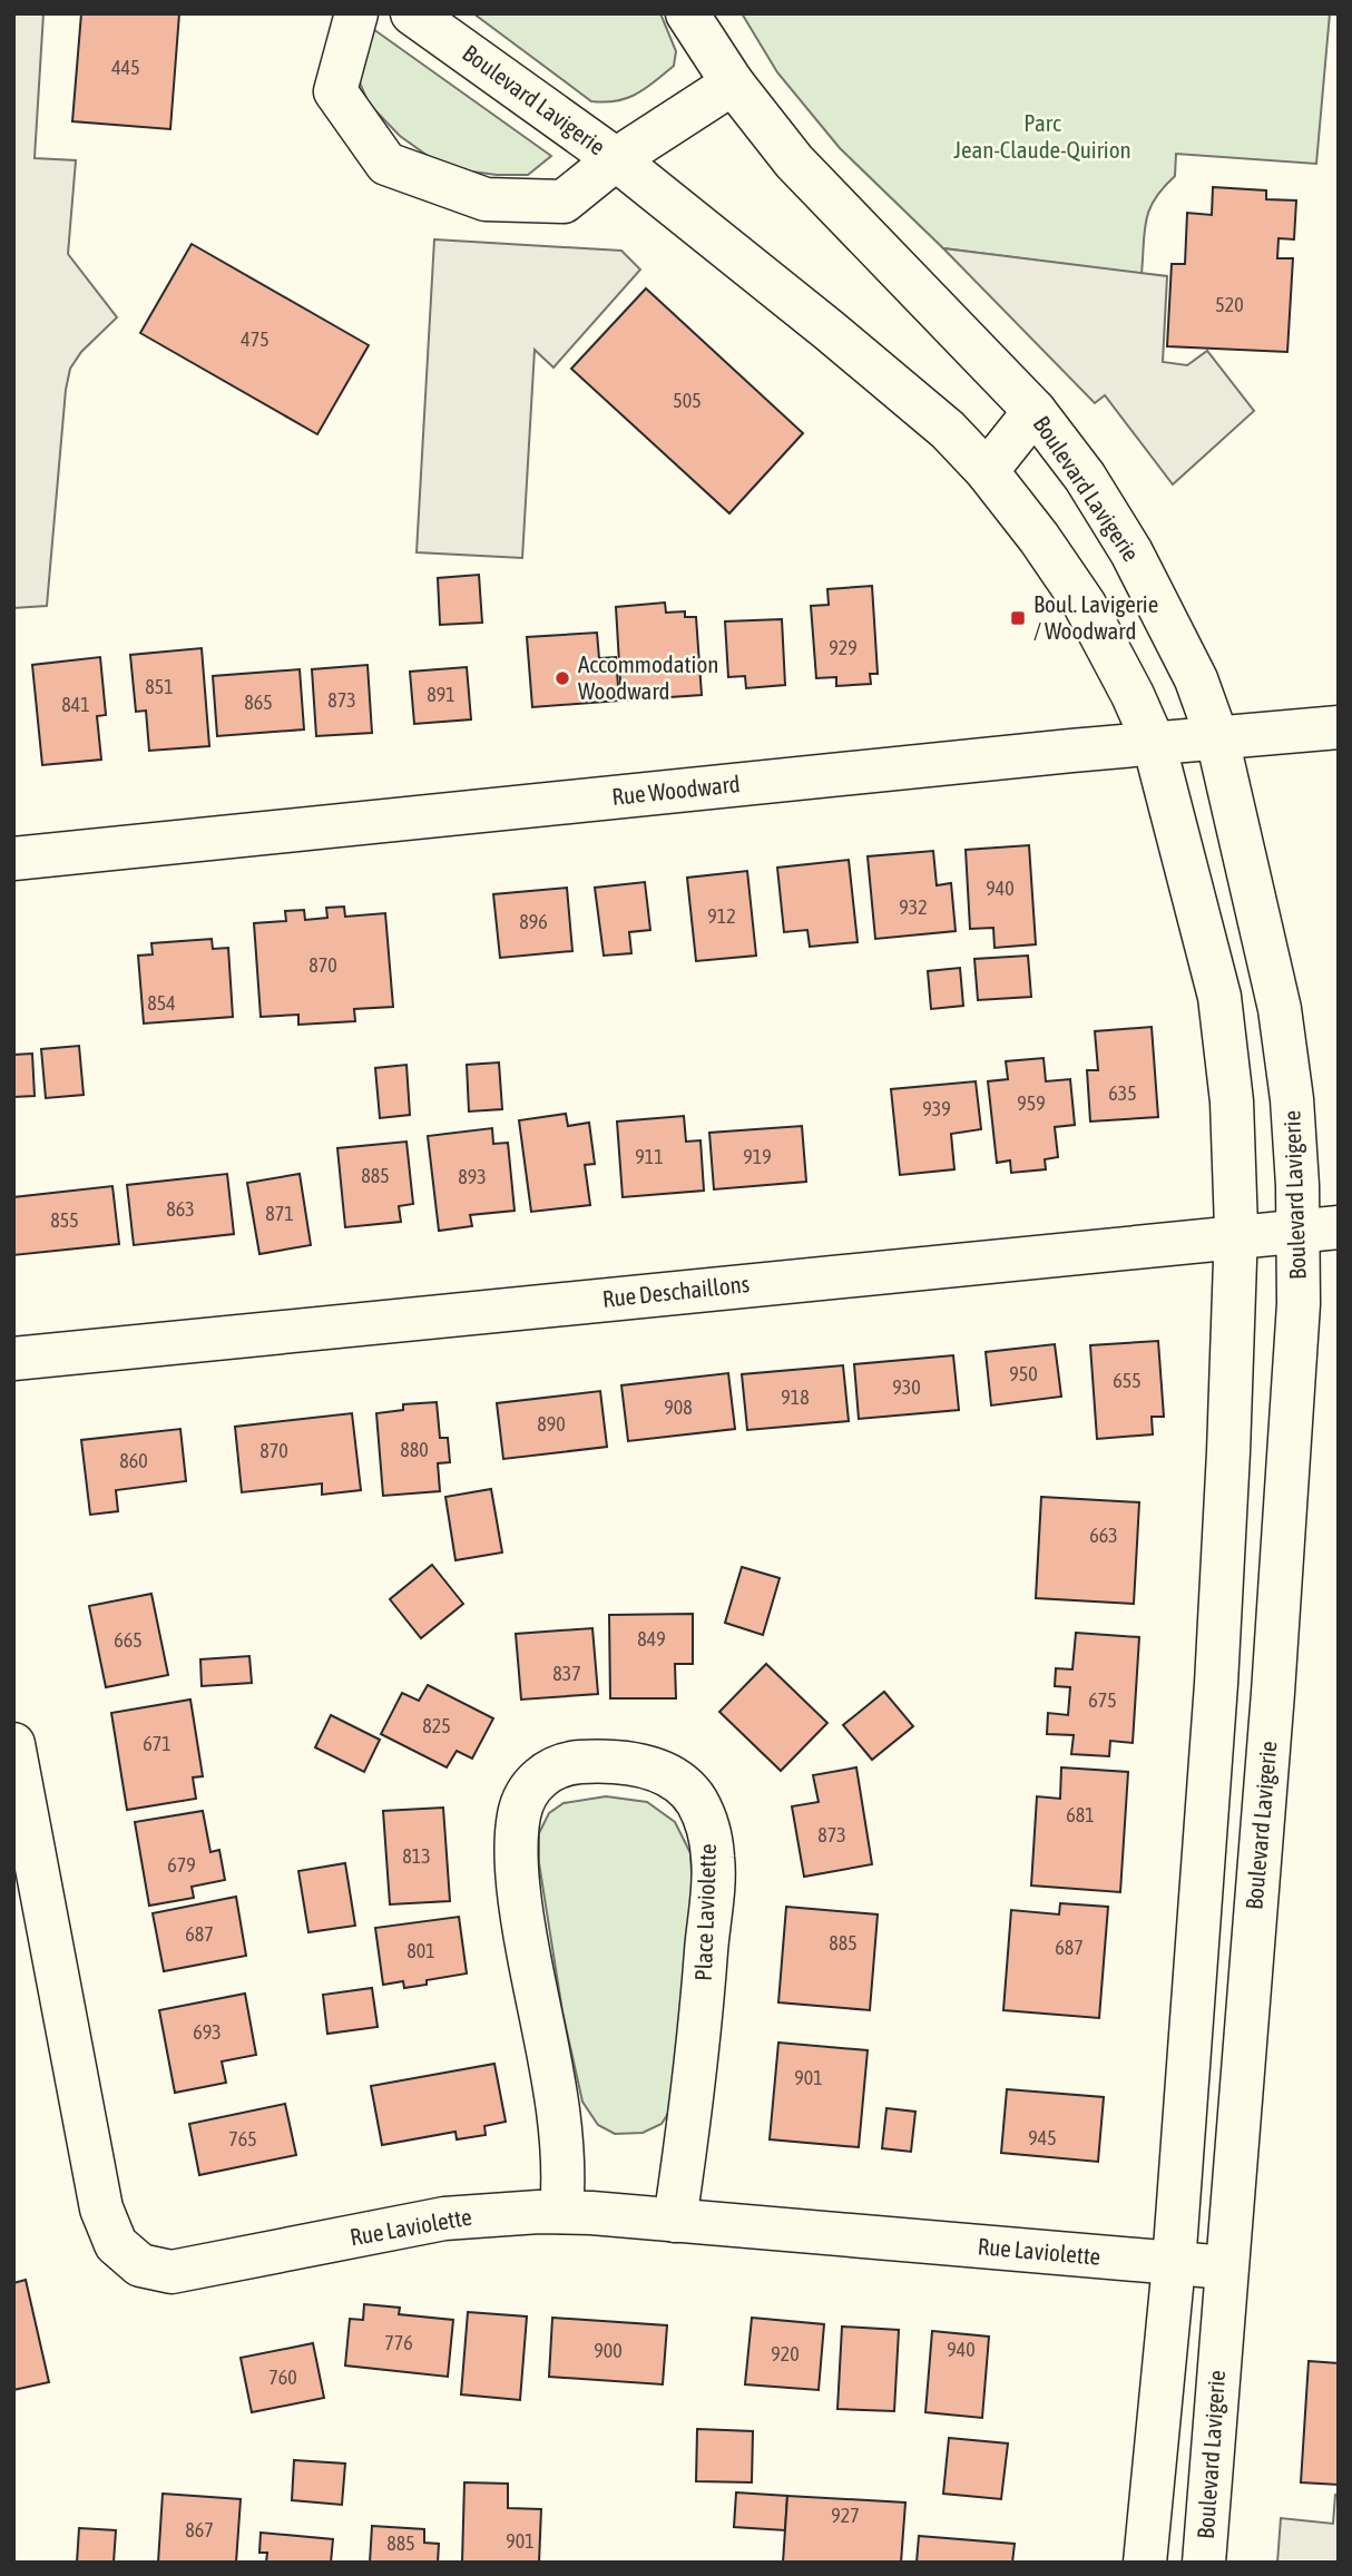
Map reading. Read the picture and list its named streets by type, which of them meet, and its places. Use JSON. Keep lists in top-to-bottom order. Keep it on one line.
{"streets":{"main road":["Boulevard Lavigerie","Rue Woodward","Rue Deschaillons","Place Laviolette","Rue Laviolette"]},"crossings":[["Boulevard Lavigerie","Rue Woodward"],["Boulevard Lavigerie","Rue Deschaillons"],["Boulevard Lavigerie","Rue Laviolette"],["Place Laviolette","Rue Laviolette"]],"parks":["Parc Jean-Claude-Quirion"],"places":{"transit":["Boul. Lavigerie / Woodward"],"other":["Accommodation Woodward"]},"house_numbers":["445","520","475","505","929","851","891","873","865","841","940","932","912","896","870","854","635","959","939","911","919","885","893","863","871","855","950","655","930","918","908","890","880","870","860","663","849","665","837","675","825","671","681","873","813","679","687","885","687","801","693","901","945","765","776","940","900","920","760","927","867","901","885"]}
